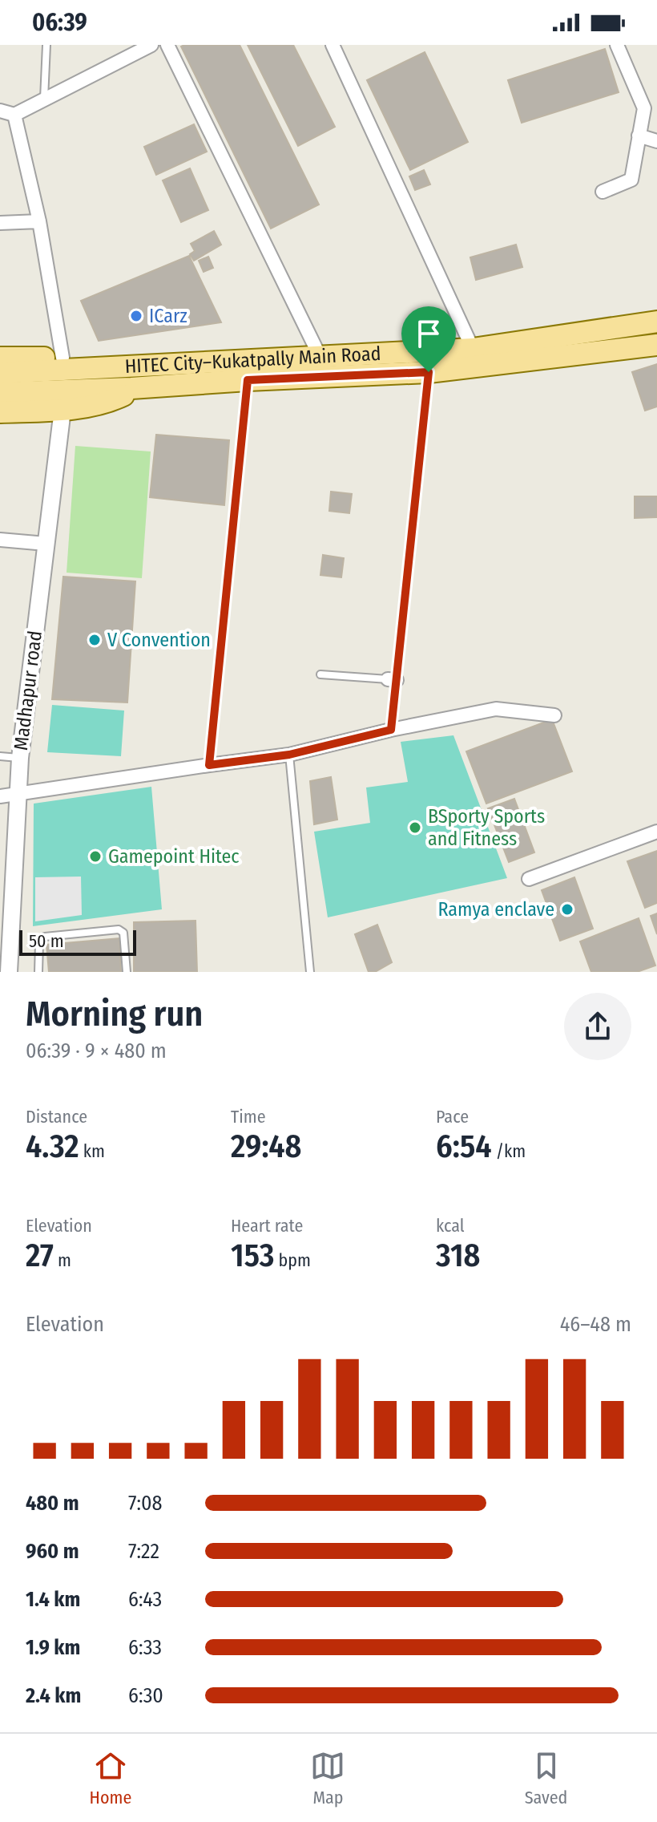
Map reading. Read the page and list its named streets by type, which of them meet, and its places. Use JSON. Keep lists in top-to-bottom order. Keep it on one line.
{"streets":{"main road":["HITEC City–Kukatpally Main Road"],"street":["Madhapur road"]},"crossings":[["HITEC City–Kukatpally Main Road","Madhapur road"]],"places":["ICarz","V Convention","BSporty Sports and Fitness","Gamepoint Hitec","Ramya enclave"],"scale_bar":"50 m","page":{"status":"06:39","scale":"50 m","heading":["Morning run","06:39 · 9 × 480 m"],"stats":[["Distance","4.32 km"],["Time","29:48"],["Pace","6:54 /km"],["Elevation","27 m"],["Heart rate","153 bpm"],["kcal","318"]],"chart":["Elevation","46–48 m"],"list":[{"name":"480 m","note":"7:08"},{"name":"960 m","note":"7:22"},{"name":"1.4 km","note":"6:43"},{"name":"1.9 km","note":"6:33"},{"name":"2.4 km","note":"6:30"}],"tabs":["Home","Map","Saved"]}}
